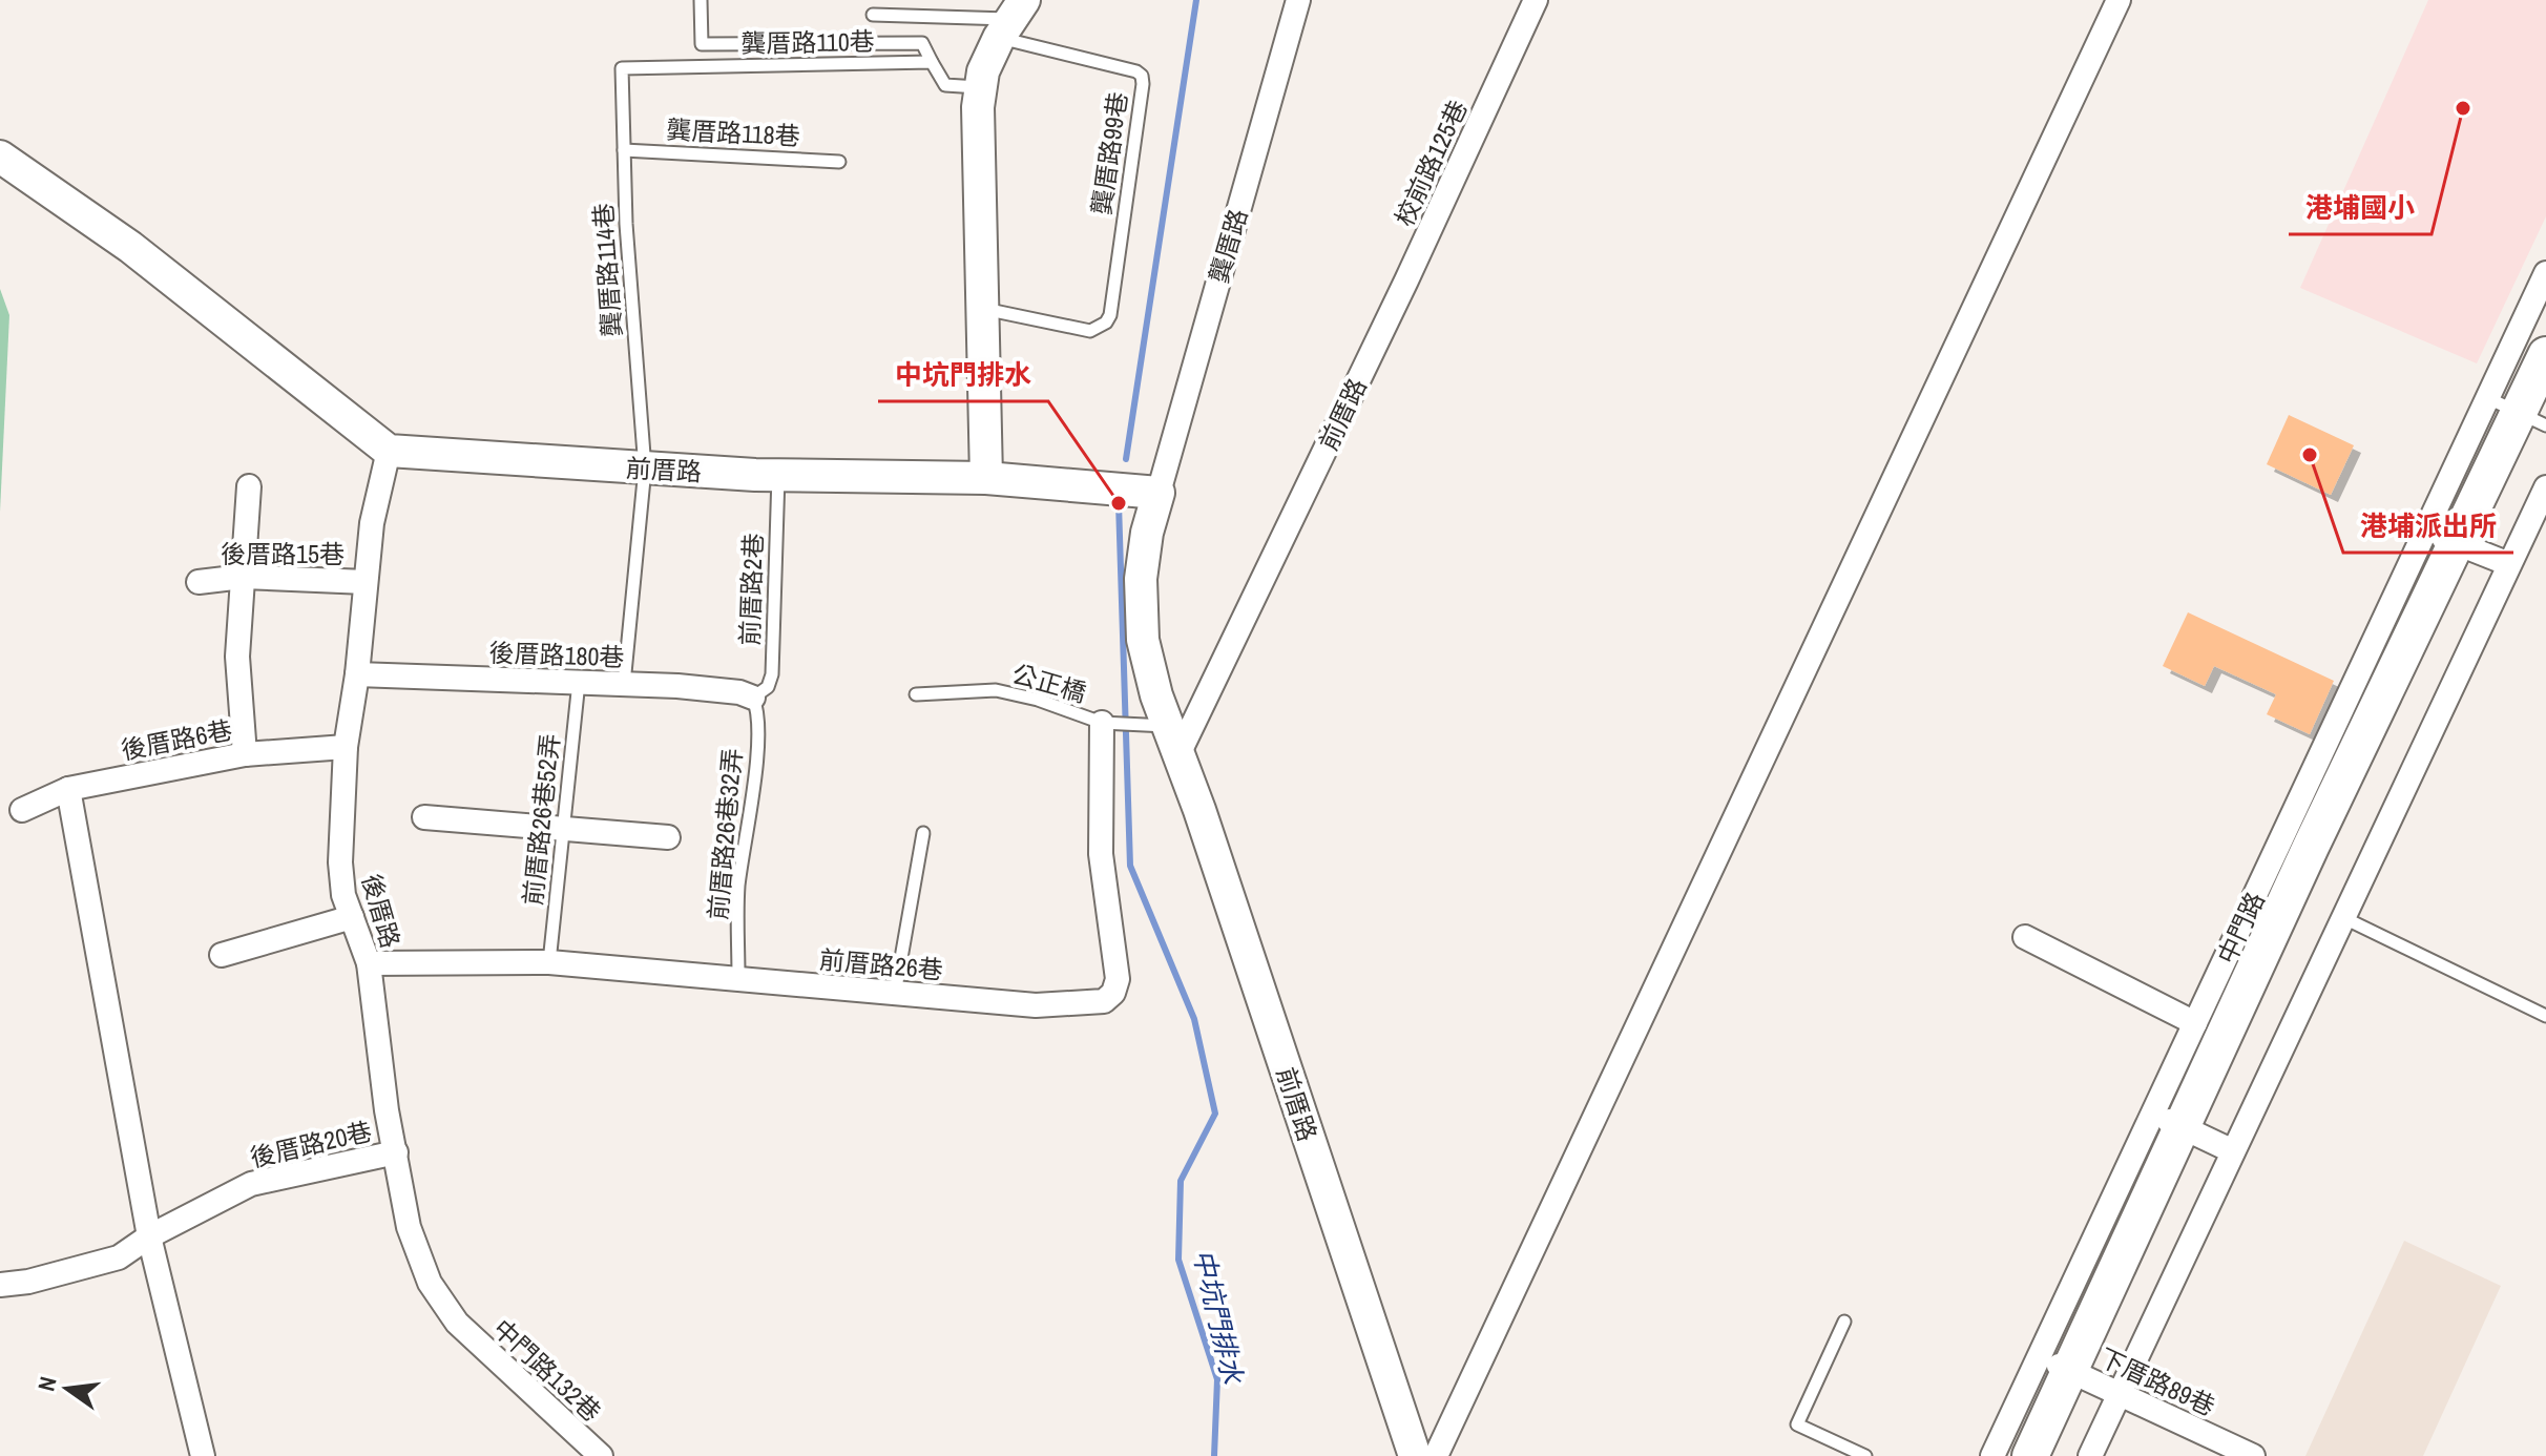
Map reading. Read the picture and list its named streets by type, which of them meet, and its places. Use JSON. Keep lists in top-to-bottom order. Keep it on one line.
{"streets":{"main road":["中門路"],"street":["校前路125巷","龔厝路","前厝路","後厝路15巷","後厝路180巷","後厝路6巷","後厝路","前厝路26巷","後厝路20巷","中門路132巷","下厝路89巷"],"lane":["龔厝路110巷","龔厝路118巷","龔厝路99巷","龔厝路114巷","前厝路2巷","公正橋","前厝路26巷52弄","前厝路26巷32弄"]},"crossings":[["龔厝路110巷","龔厝路114巷"],["龔厝路118巷","龔厝路114巷"],["校前路125巷","前厝路"],["龔厝路","前厝路"],["龔厝路114巷","前厝路"],["龔厝路114巷","後厝路180巷"],["前厝路","前厝路2巷"],["前厝路","公正橋"],["前厝路","後厝路"],["後厝路15巷","後厝路"],["前厝路2巷","後厝路180巷"],["前厝路2巷","前厝路26巷32弄"],["後厝路180巷","前厝路26巷52弄"],["後厝路180巷","前厝路26巷32弄"],["後厝路180巷","後厝路"],["公正橋","前厝路26巷"],["後厝路6巷","後厝路"],["前厝路26巷52弄","前厝路26巷"],["前厝路26巷32弄","前厝路26巷"],["後厝路","前厝路26巷"],["後厝路","後厝路20巷"],["後厝路","中門路132巷"],["中門路","下厝路89巷"]],"water":["中坑門排水"],"places":["港埔國小","港埔派出所","中坑門排水"],"north":"left"}
